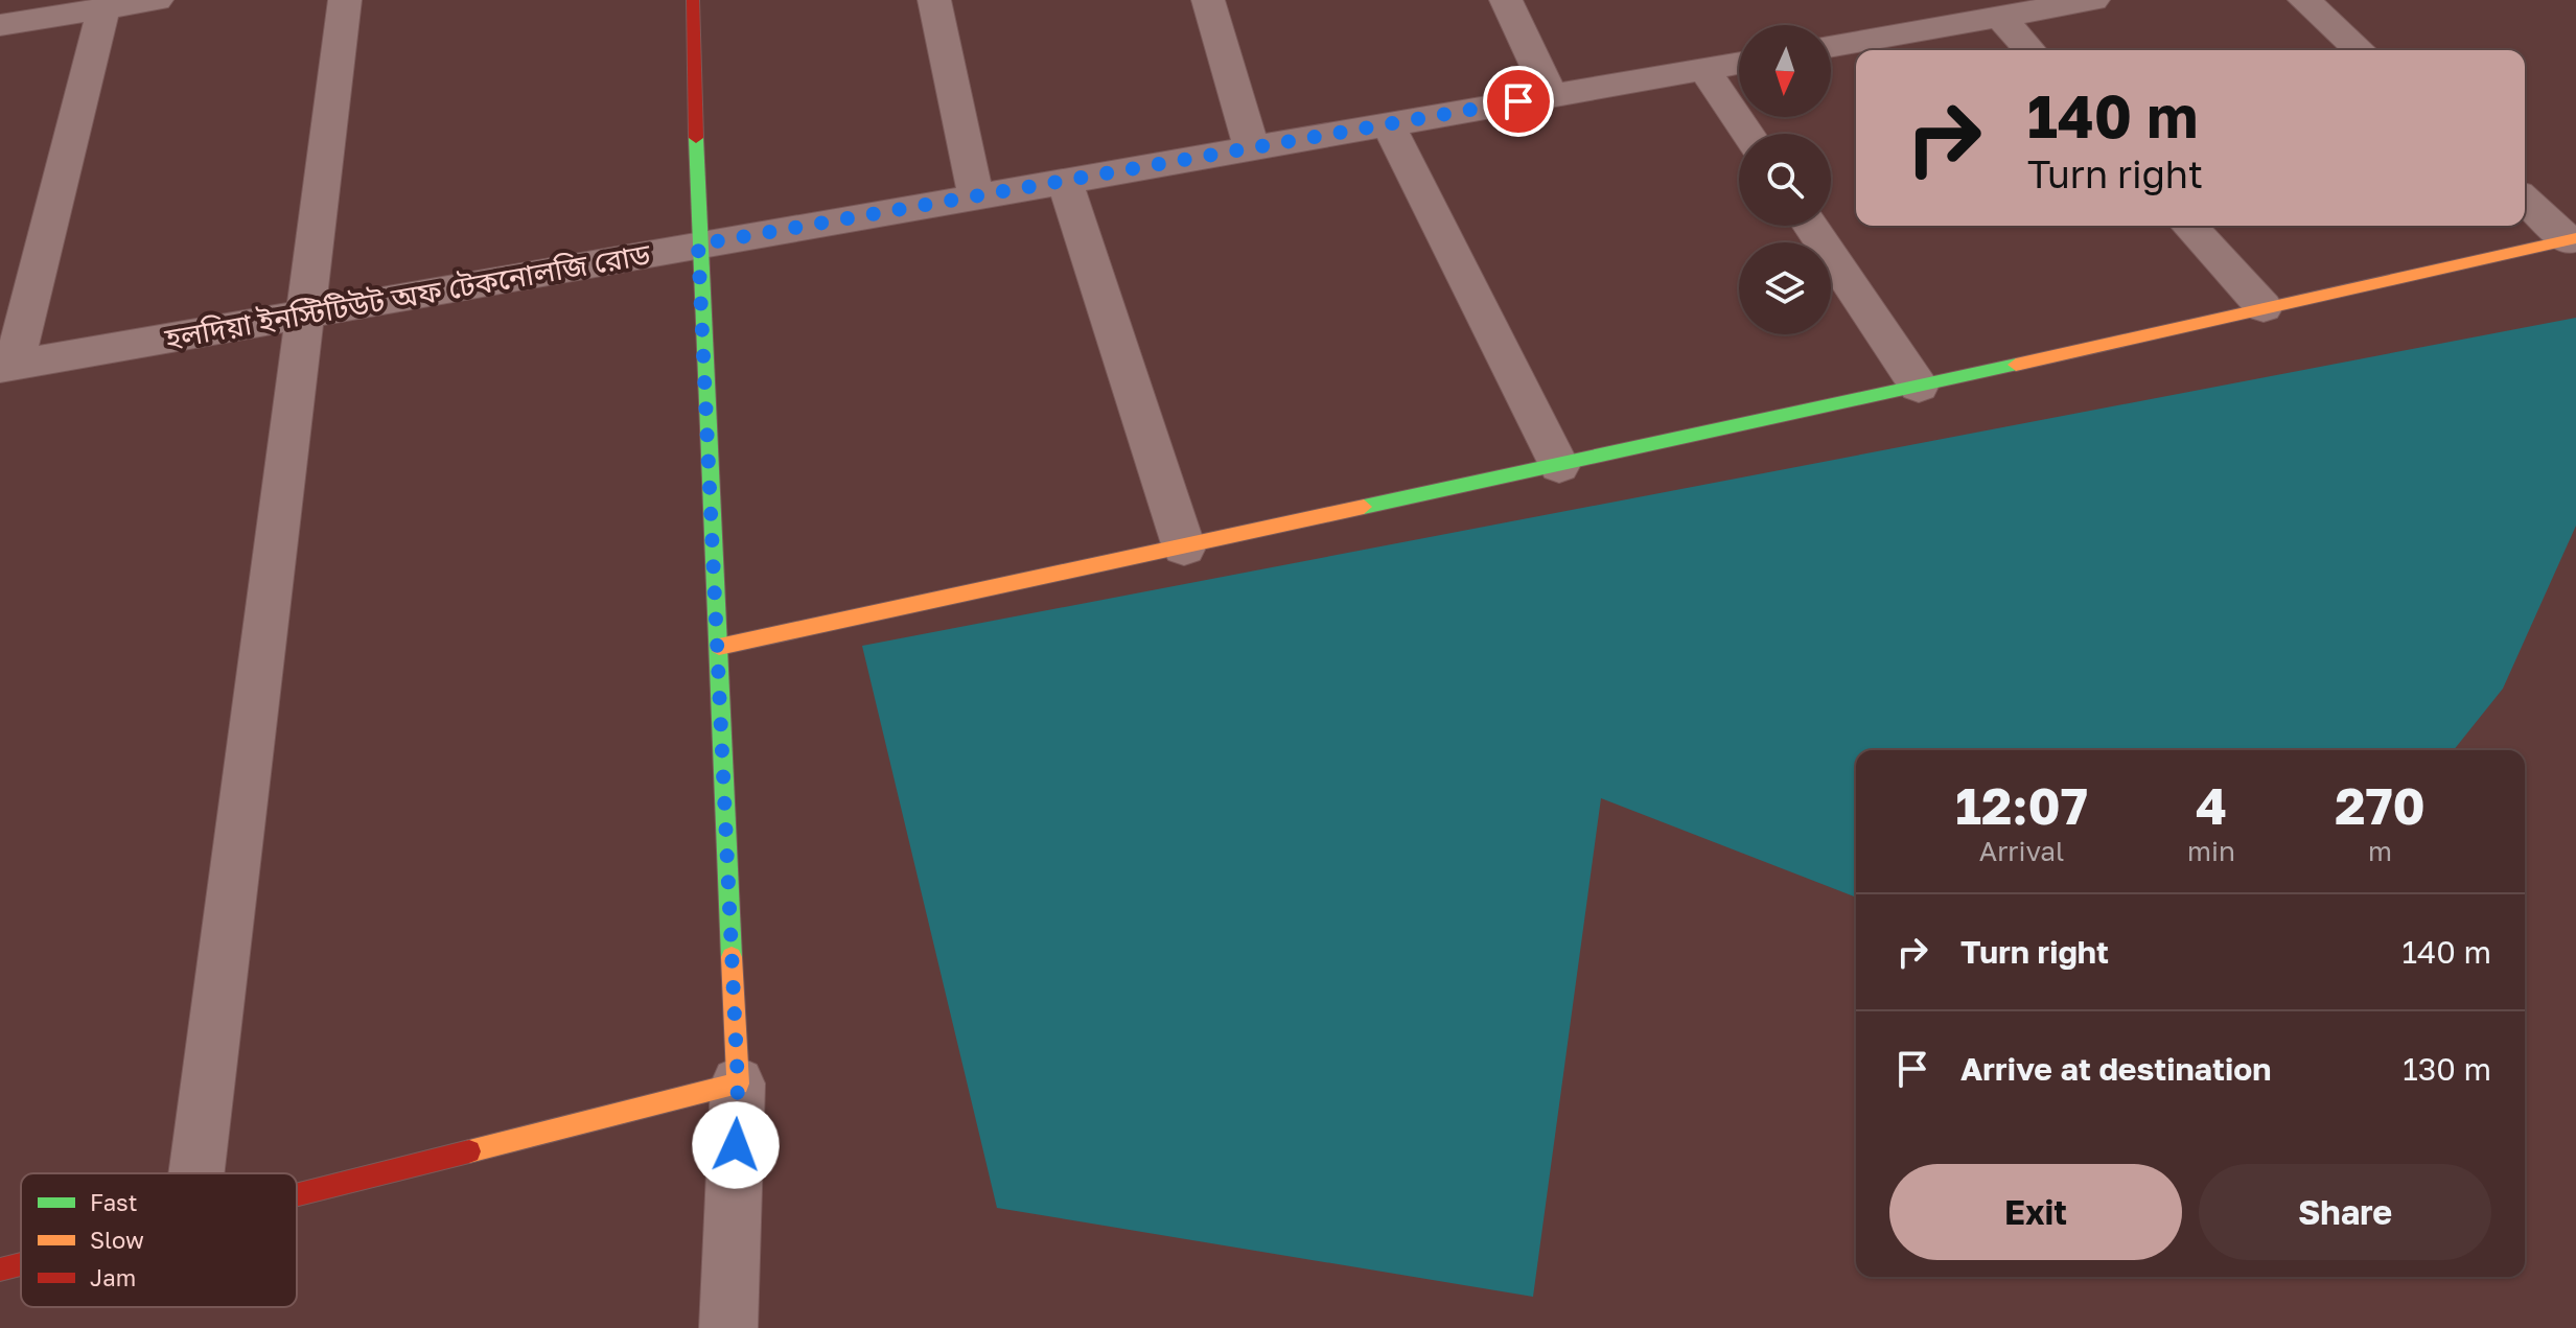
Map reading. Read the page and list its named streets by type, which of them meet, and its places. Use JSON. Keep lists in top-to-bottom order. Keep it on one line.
{"streets":{"street":["হলদিয়া ইনস্টিটিউট অফ টেকনোলজি রোড"]},"legend":["Fast","Slow","Jam"],"north":"bottom","page":{"turn":["140 m","Turn right"],"eta":["12:07","Arrival","4","min","270","m"],"list":[{"name":"Turn right","value":"140 m"},{"name":"Arrive at destination","value":"130 m"}],"buttons":["Exit","Share"]}}
